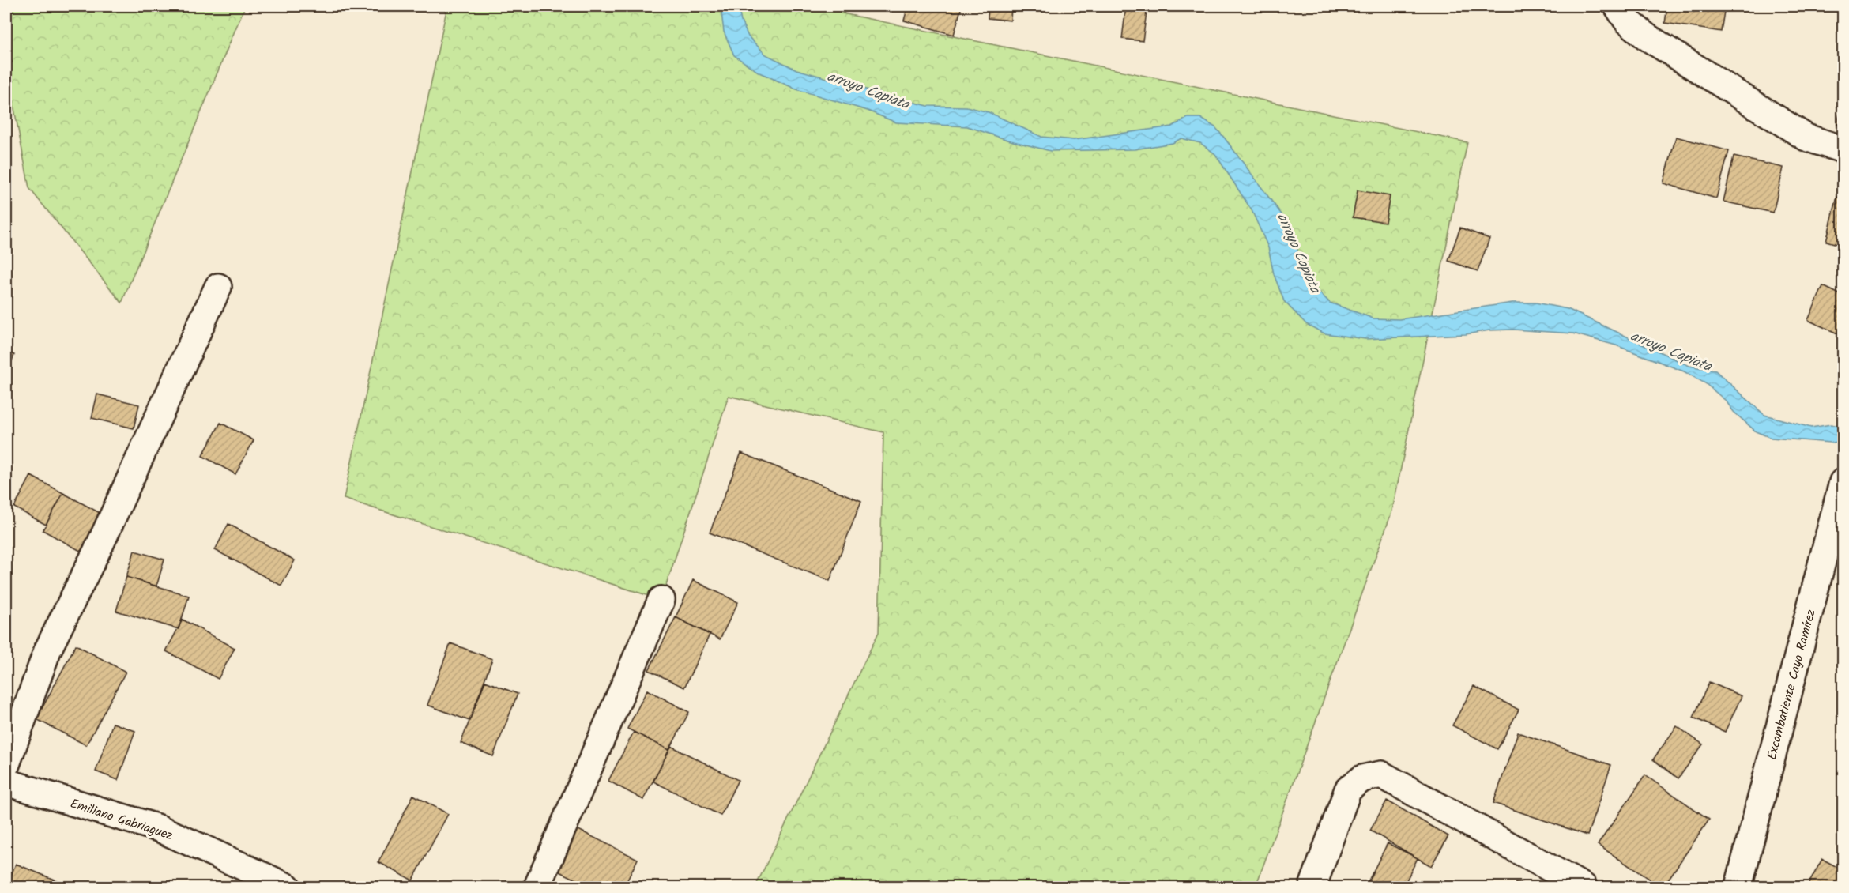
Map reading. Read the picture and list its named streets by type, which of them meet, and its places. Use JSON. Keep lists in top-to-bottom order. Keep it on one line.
{"streets":{"street":["Excombatiente Cayo Ramírez","Emiliano Gabriaguez"]},"water":["arroyo Capiata"]}
